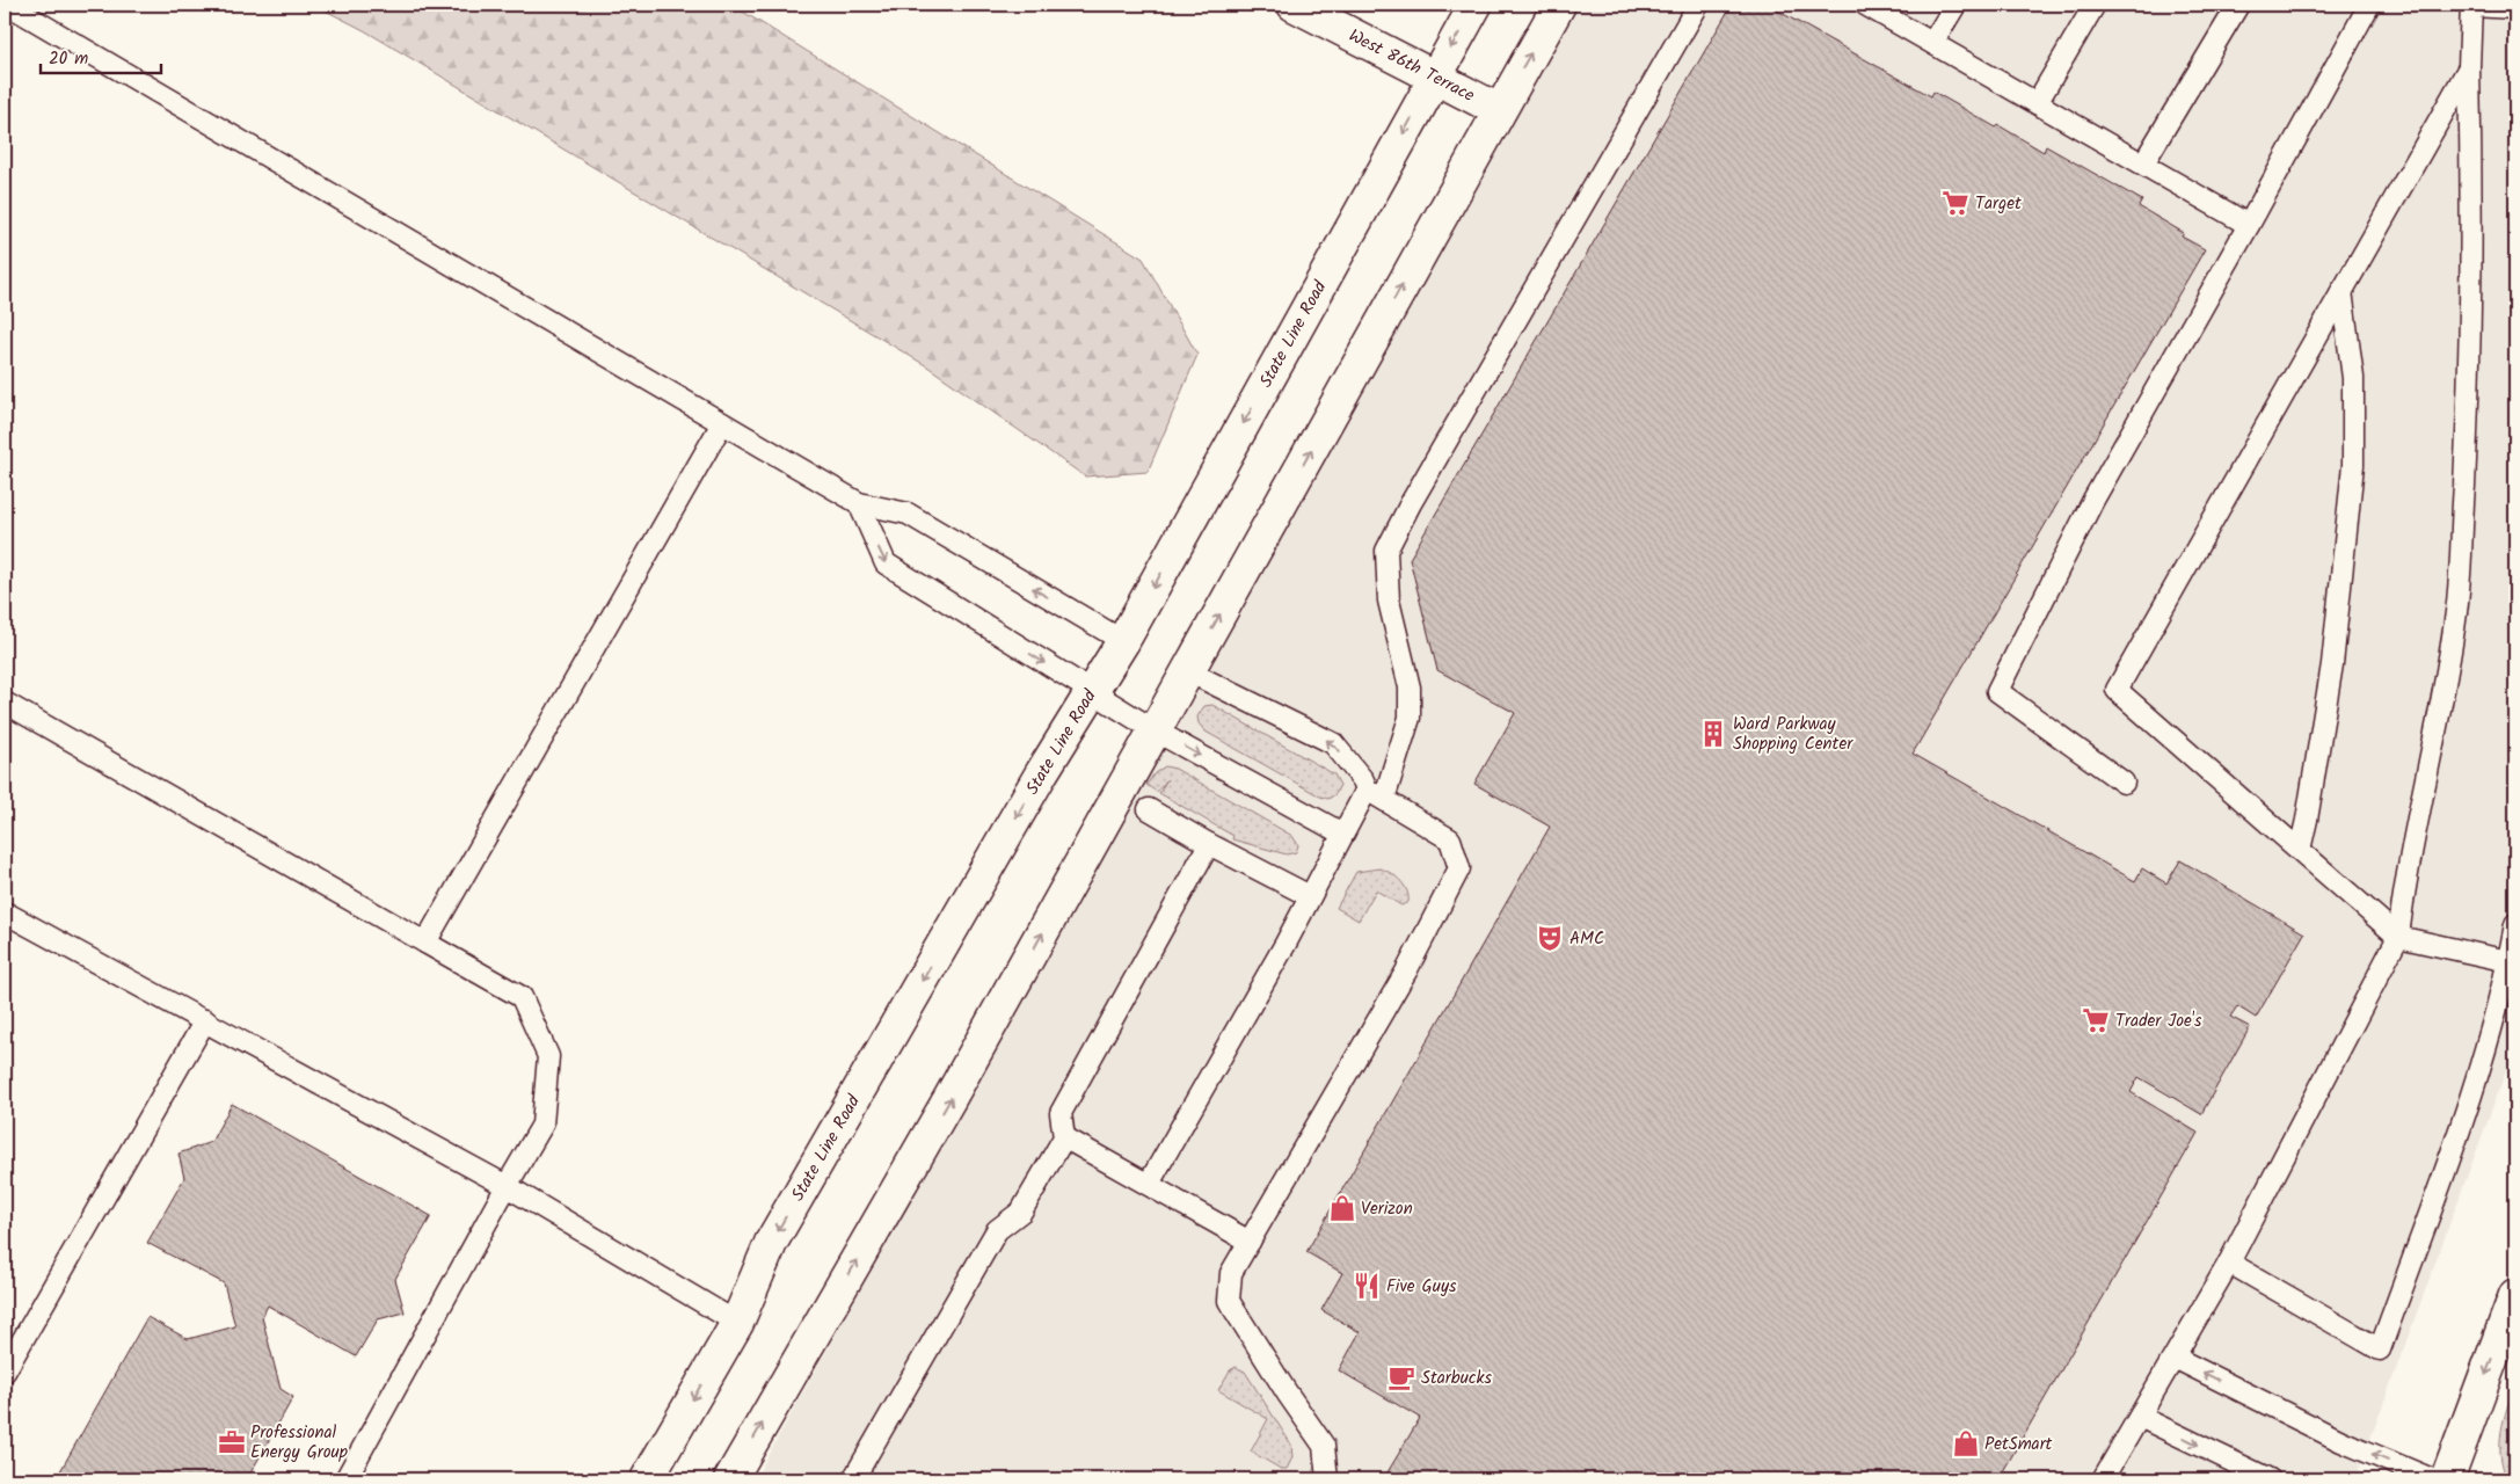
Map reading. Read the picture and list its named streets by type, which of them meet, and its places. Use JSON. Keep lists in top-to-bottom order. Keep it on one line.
{"streets":{"main road":["West 86th Terrace","State Line Road"]},"crossings":[["West 86th Terrace","State Line Road"]],"places":{"supermarket":["Target","Trader Joe's"],"building":["Ward Parkway Shopping Center"],"theatre":["AMC"],"shop":["Verizon","PetSmart"],"restaurant":["Five Guys"],"cafe":["Starbucks"],"office":["Professional Energy Group"]},"scale_bar":"20 m"}
